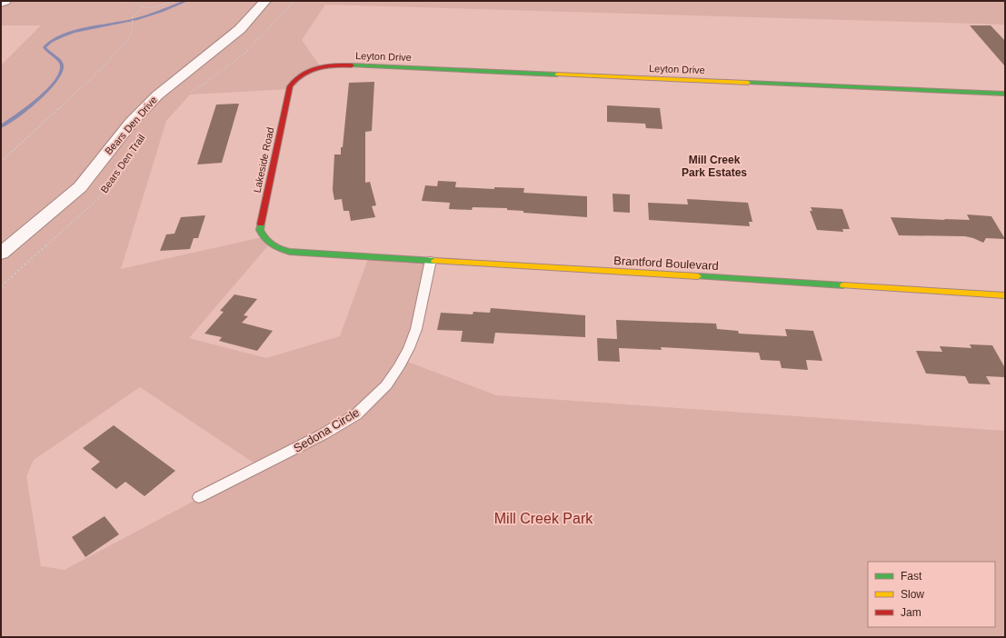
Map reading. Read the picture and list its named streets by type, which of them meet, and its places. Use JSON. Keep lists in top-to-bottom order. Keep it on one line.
{"streets":{"street":["Leyton Drive","Bears Den Drive","Lakeside Road","Brantford Boulevard"],"lane":["Sedona Circle"],"path":["Bears Den Trail"]},"crossings":[["Leyton Drive","Lakeside Road"],["Lakeside Road","Brantford Boulevard"],["Brantford Boulevard","Sedona Circle"]],"districts":["Mill Creek Park Estates"],"parks":["Mill Creek Park"],"legend":["Fast","Slow","Jam"]}
